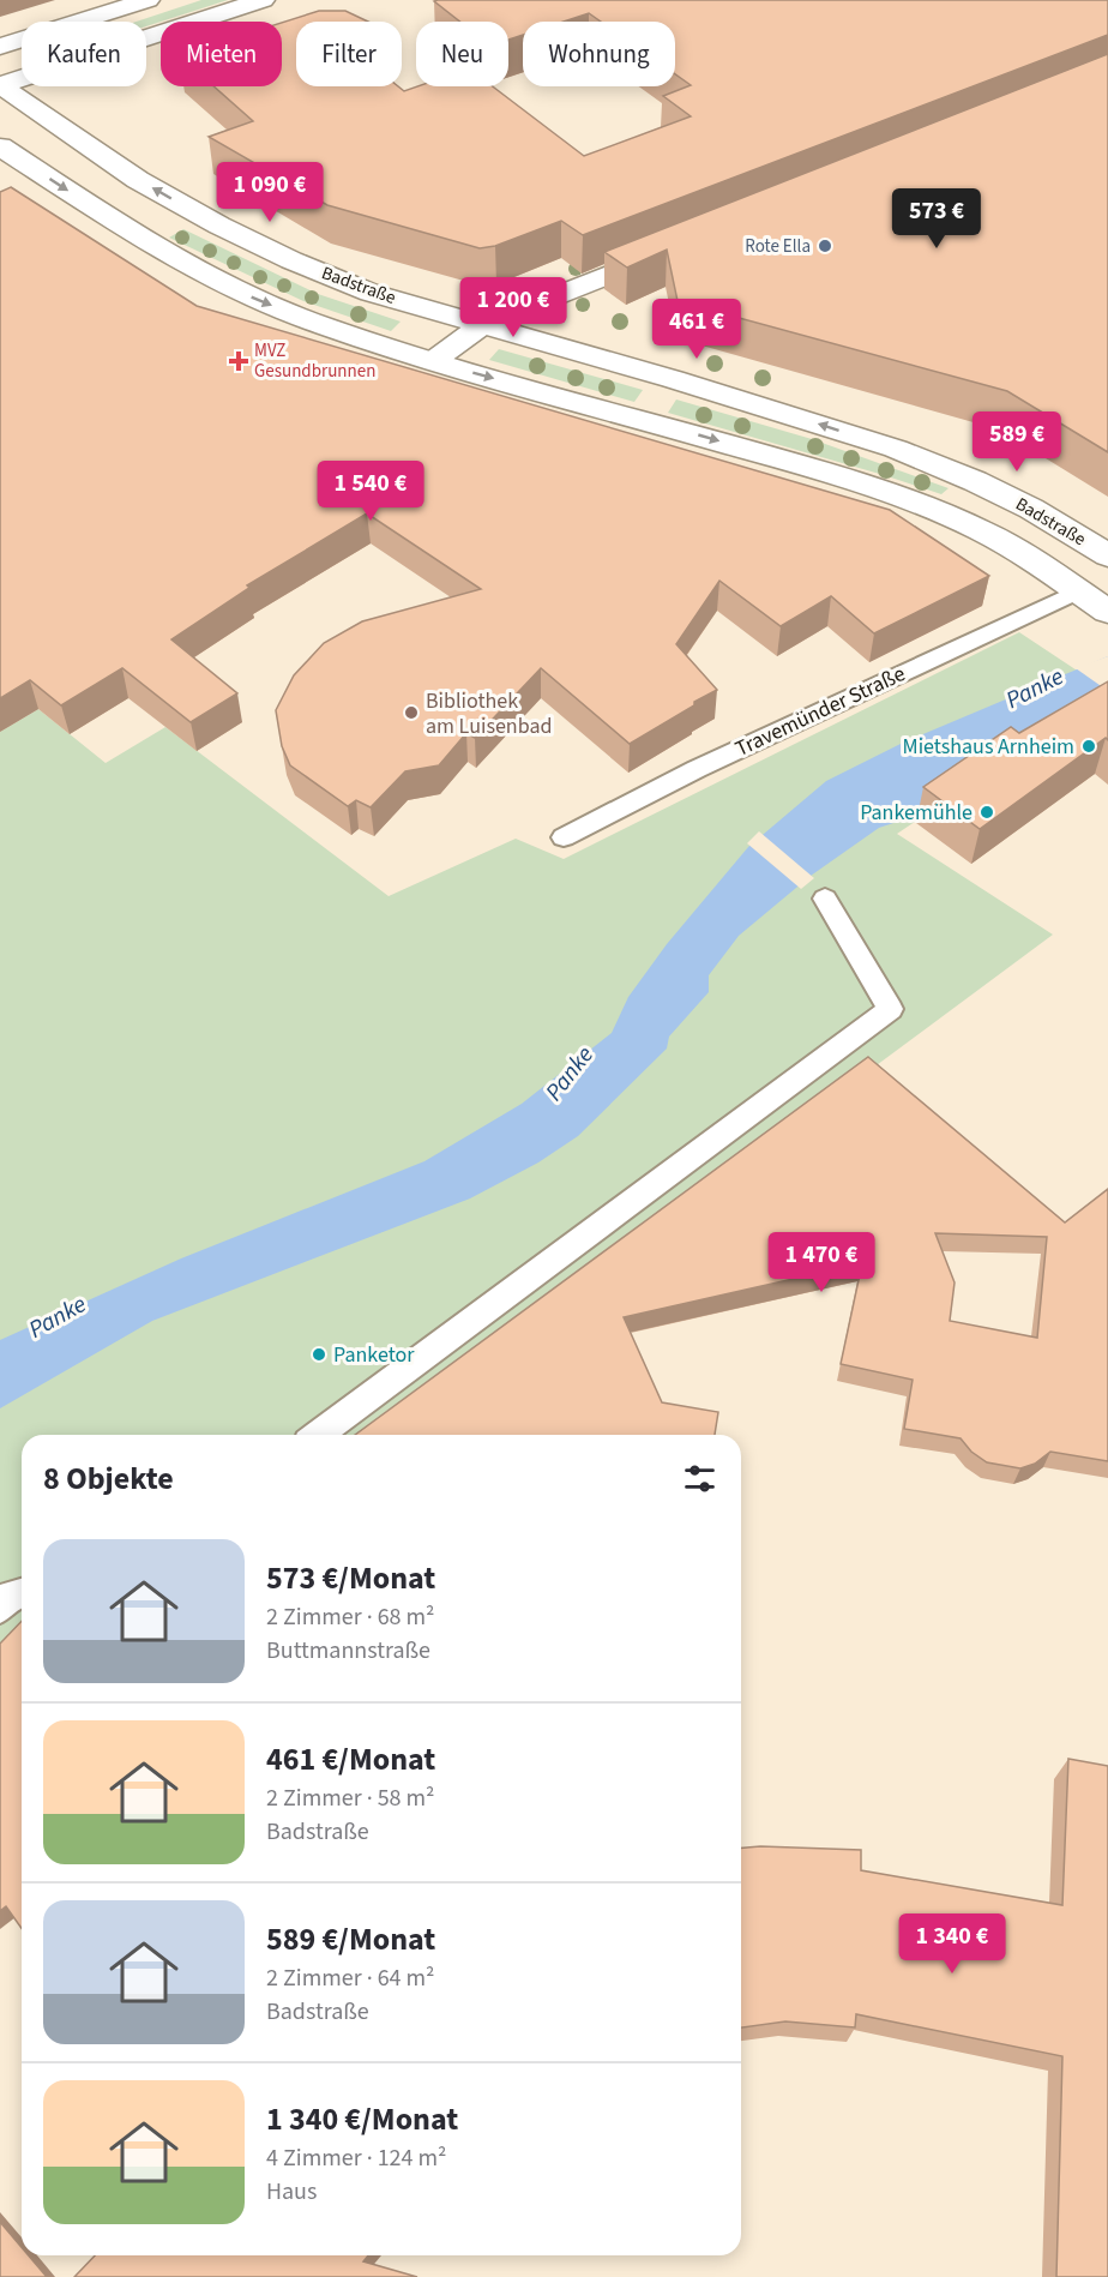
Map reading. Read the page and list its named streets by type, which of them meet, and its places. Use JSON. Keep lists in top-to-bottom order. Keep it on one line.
{"streets":{"main road":["Badstraße"],"lane":["Travemünder Straße"]},"crossings":[["Badstraße","Travemünder Straße"]],"water":["Panke"],"places":{"other":["Rote Ella","Bibliothek am Luisenbad","Mietshaus Arnheim","Pankemühle","Panketor"],"health":["MVZ Gesundbrunnen"]},"page":{"chip":["Kaufen","Mieten","Filter","Neu","Wohnung"],"price":["1 090 €","573 €","1 200 €","461 €","589 €","1 540 €","1 470 €","1 340 €"],"heading":"8 Objekte","list":[{"name":"573 €/Monat","note":"2 Zimmer · 68 m² · Buttmannstraße"},{"name":"461 €/Monat","note":"2 Zimmer · 58 m² · Badstraße"},{"name":"589 €/Monat","note":"2 Zimmer · 64 m² · Badstraße"},{"name":"1 340 €/Monat","note":"4 Zimmer · 124 m² · Haus"}]}}
